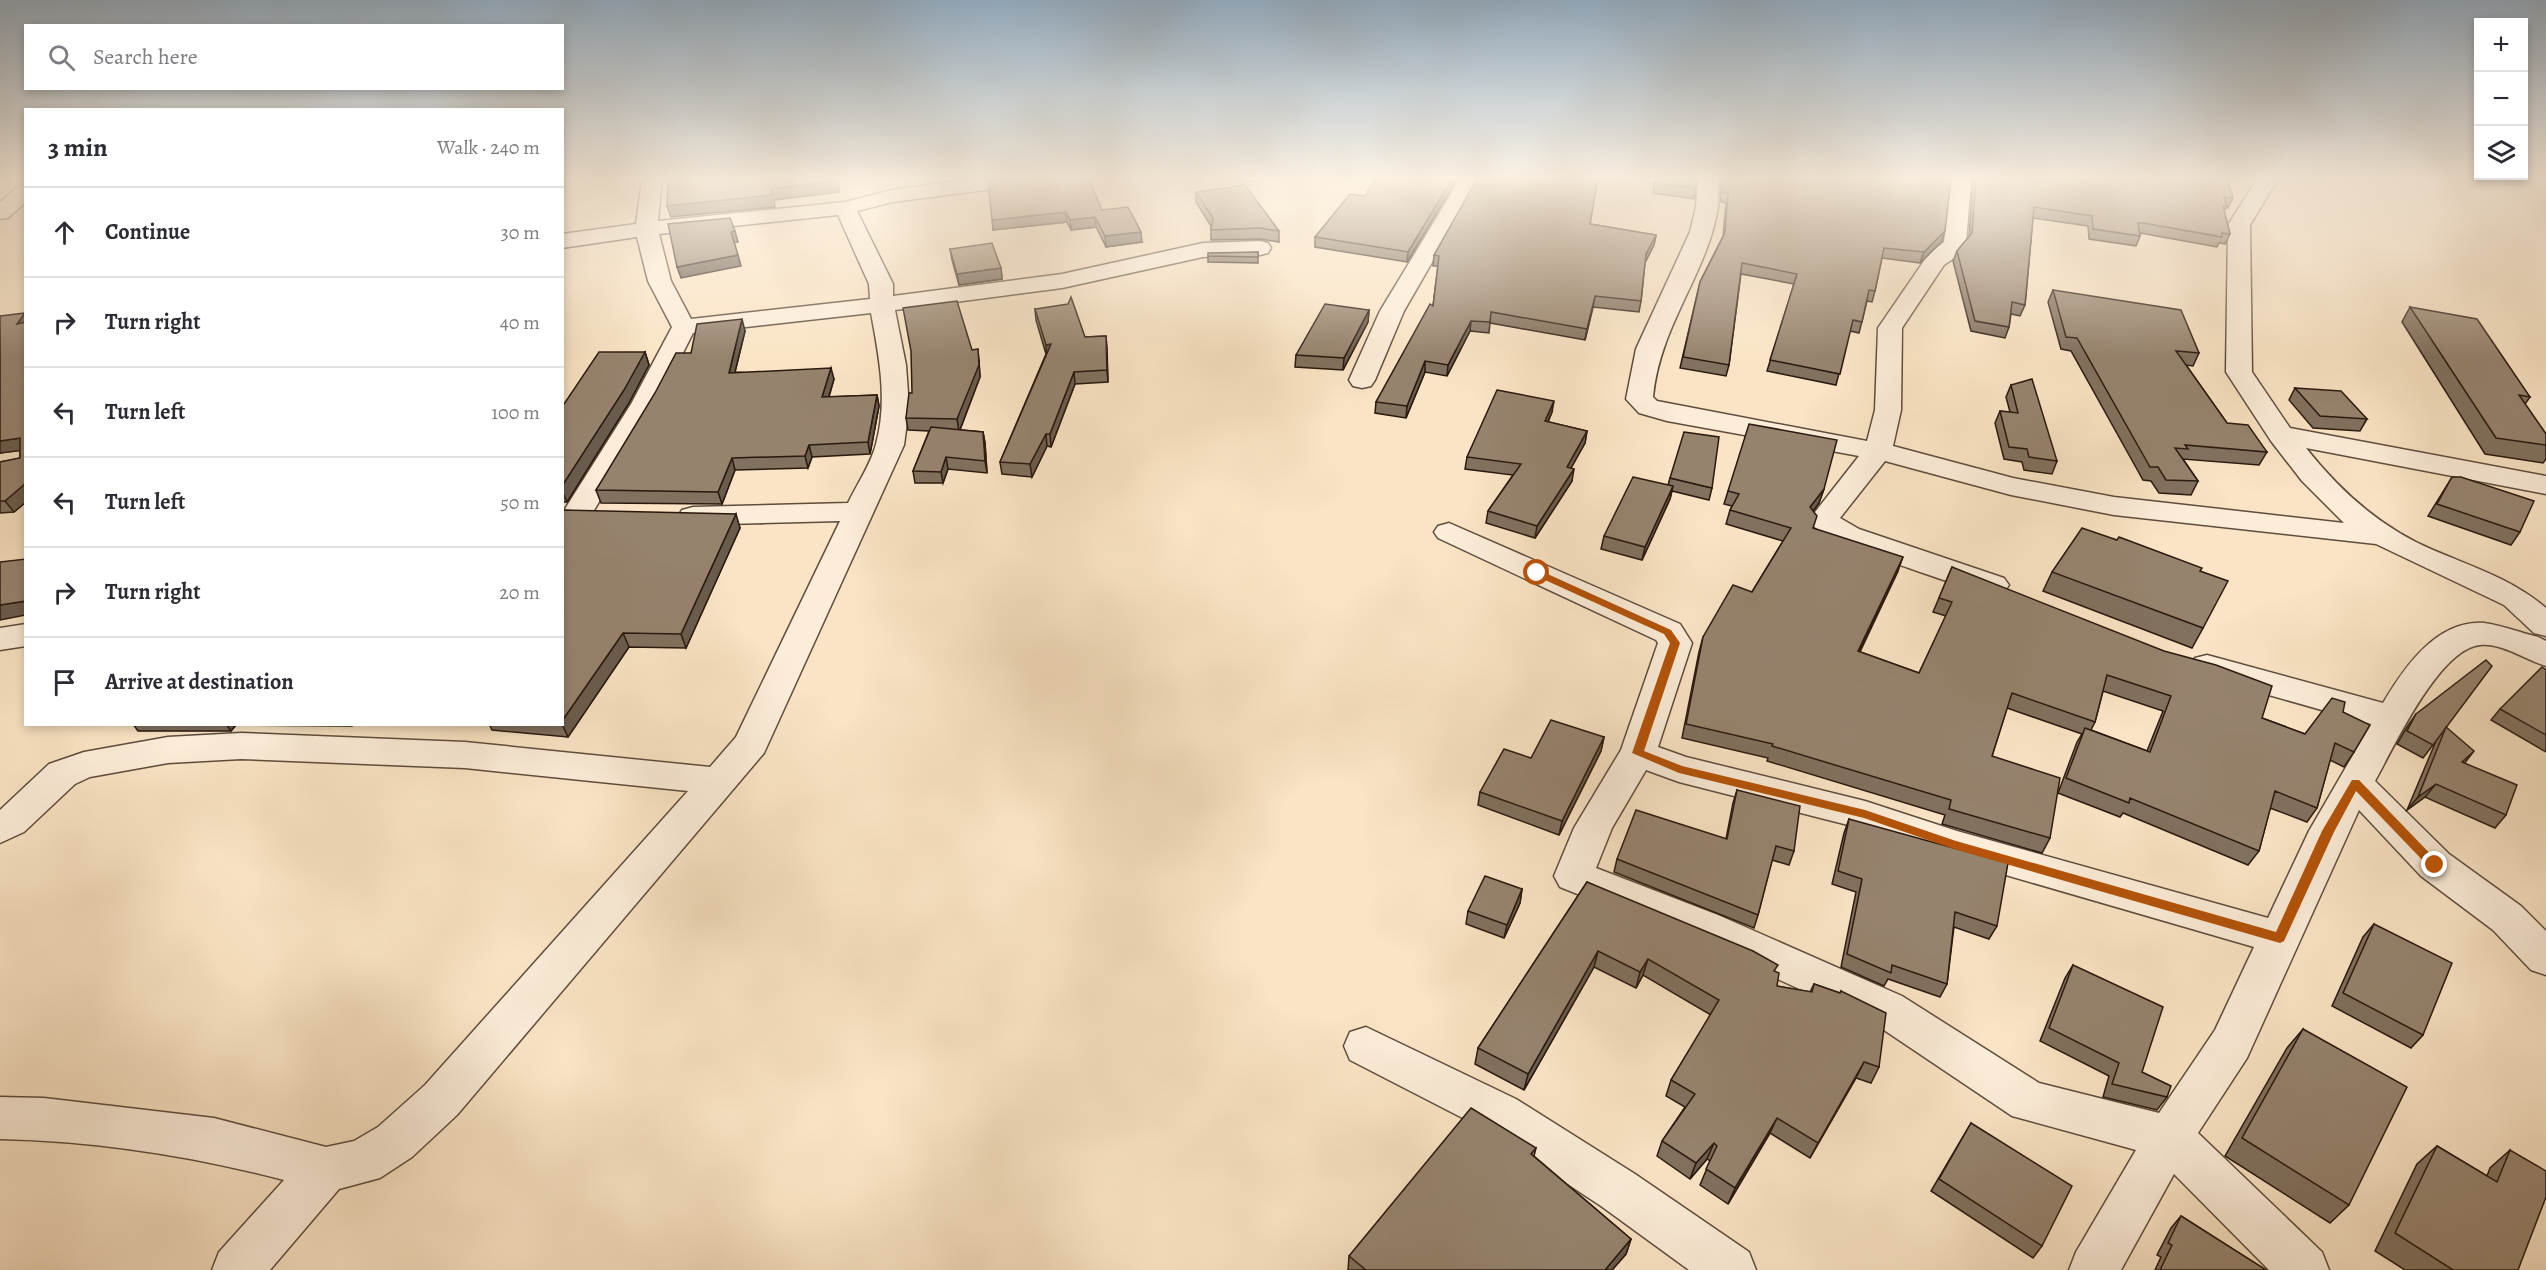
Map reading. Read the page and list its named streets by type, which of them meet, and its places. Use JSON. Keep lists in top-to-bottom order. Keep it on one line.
{"page":{"map_buttons":["+","−"],"search":"Search here","heading":["3 min","Walk · 240 m"],"list":[["Continue","30 m"],["Turn right","40 m"],["Turn left","100 m"],["Turn left","50 m"],["Turn right","20 m"],"Arrive at destination"]}}
